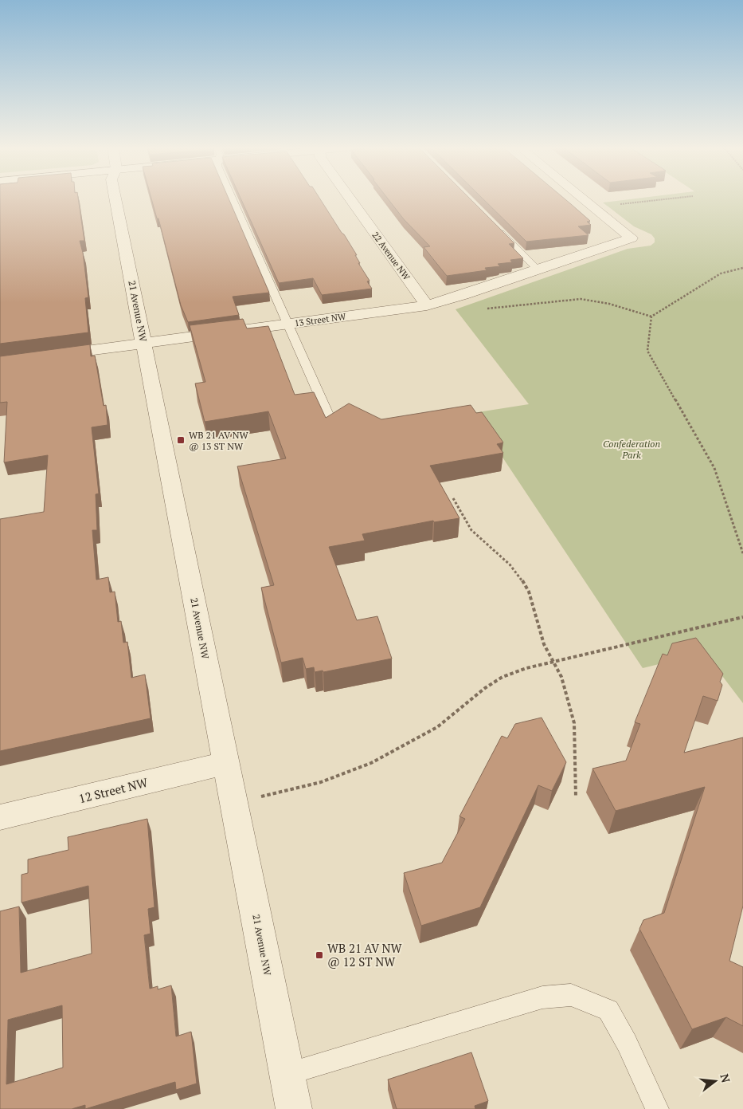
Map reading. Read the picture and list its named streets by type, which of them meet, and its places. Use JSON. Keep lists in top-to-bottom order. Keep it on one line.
{"streets":{"street":["22 Avenue NW","21 Avenue NW","13 Street NW","12 Street NW"]},"crossings":[["22 Avenue NW","13 Street NW"],["21 Avenue NW","13 Street NW"],["21 Avenue NW","12 Street NW"]],"parks":["Confederation Park"],"places":{"transit":["WB 21 AV NW @ 13 ST NW","WB 21 AV NW @ 12 ST NW"]},"north":"right"}
